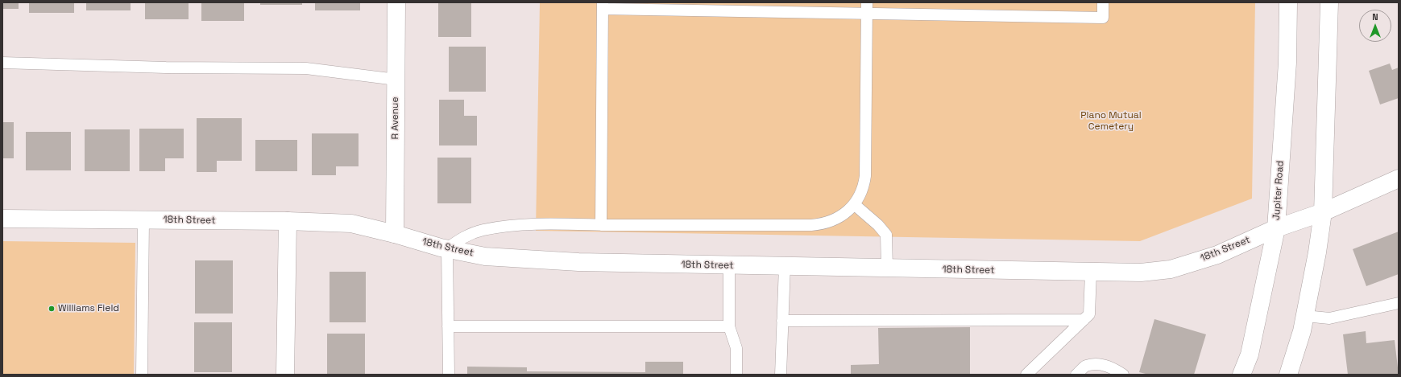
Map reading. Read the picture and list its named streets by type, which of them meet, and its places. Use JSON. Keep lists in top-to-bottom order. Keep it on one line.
{"streets":{"street":["R Avenue","Jupiter Road","18th Street"]},"crossings":[["R Avenue","18th Street"],["Jupiter Road","18th Street"]],"parks":["Plano Mutual Cemetery"],"places":["Williams Field"],"north":"top"}
